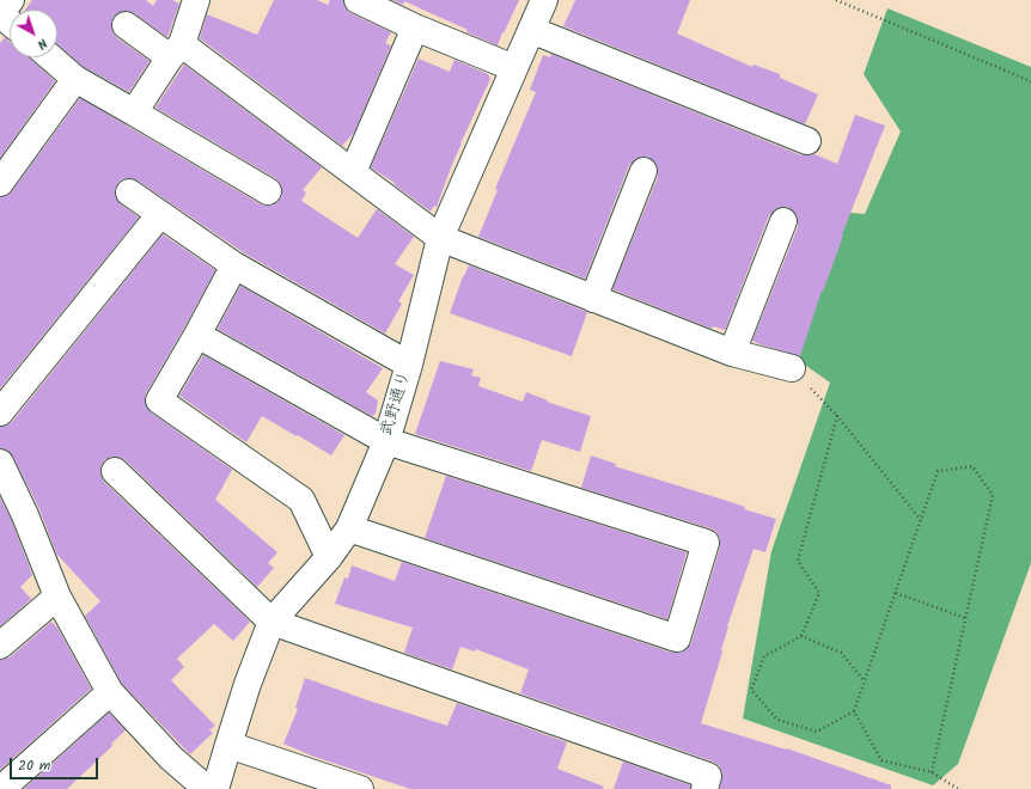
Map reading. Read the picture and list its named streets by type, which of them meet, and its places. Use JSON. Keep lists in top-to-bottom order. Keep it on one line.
{"streets":{"street":["武野通り"]},"scale_bar":"20 m","north":"bottom right"}
